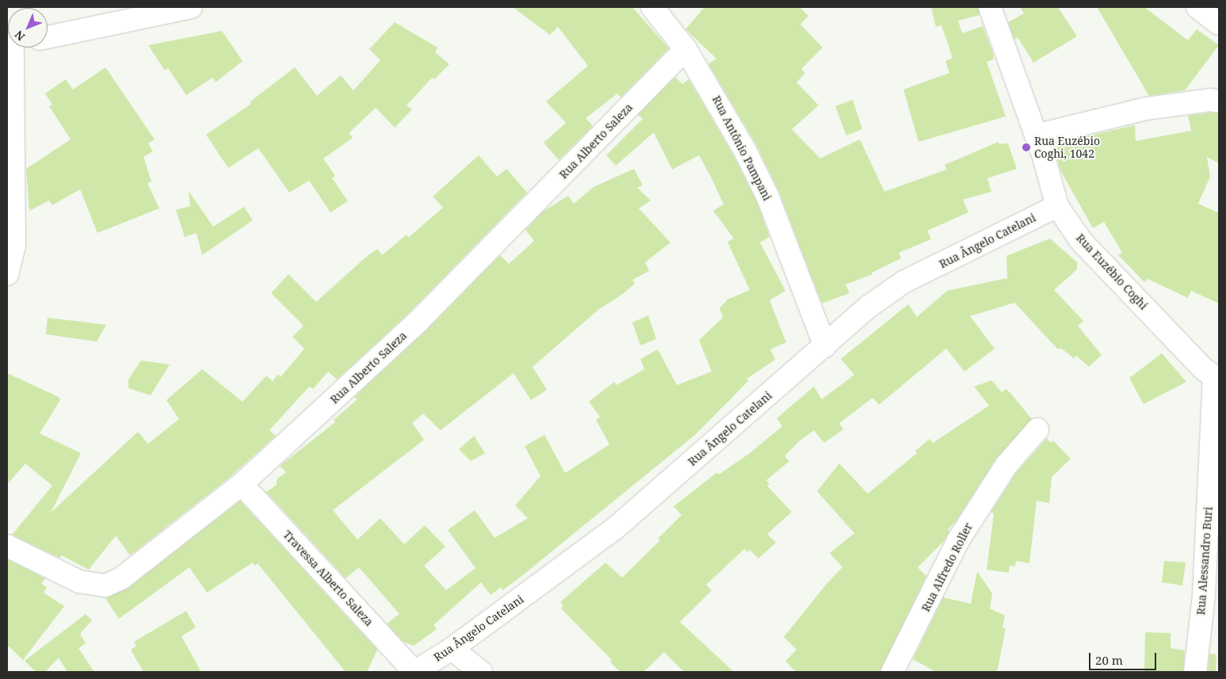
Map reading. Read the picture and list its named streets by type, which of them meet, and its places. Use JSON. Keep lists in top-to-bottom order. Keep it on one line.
{"streets":{"street":["Rua Alberto Saleza","Rua Antônio Pampani","Rua Ângelo Catelani","Rua Euzébio Coghi","Rua Alessandro Buri","Rua Alfredo Roller","Travessa Alberto Saleza"]},"crossings":[["Rua Alberto Saleza","Rua Antônio Pampani"],["Rua Alberto Saleza","Travessa Alberto Saleza"],["Rua Antônio Pampani","Rua Ângelo Catelani"],["Rua Ângelo Catelani","Rua Euzébio Coghi"],["Rua Ângelo Catelani","Travessa Alberto Saleza"],["Rua Euzébio Coghi","Rua Alessandro Buri"]],"places":["Rua Euzébio Coghi, 1042"],"scale_bar":"20 m","north":"bottom left"}
